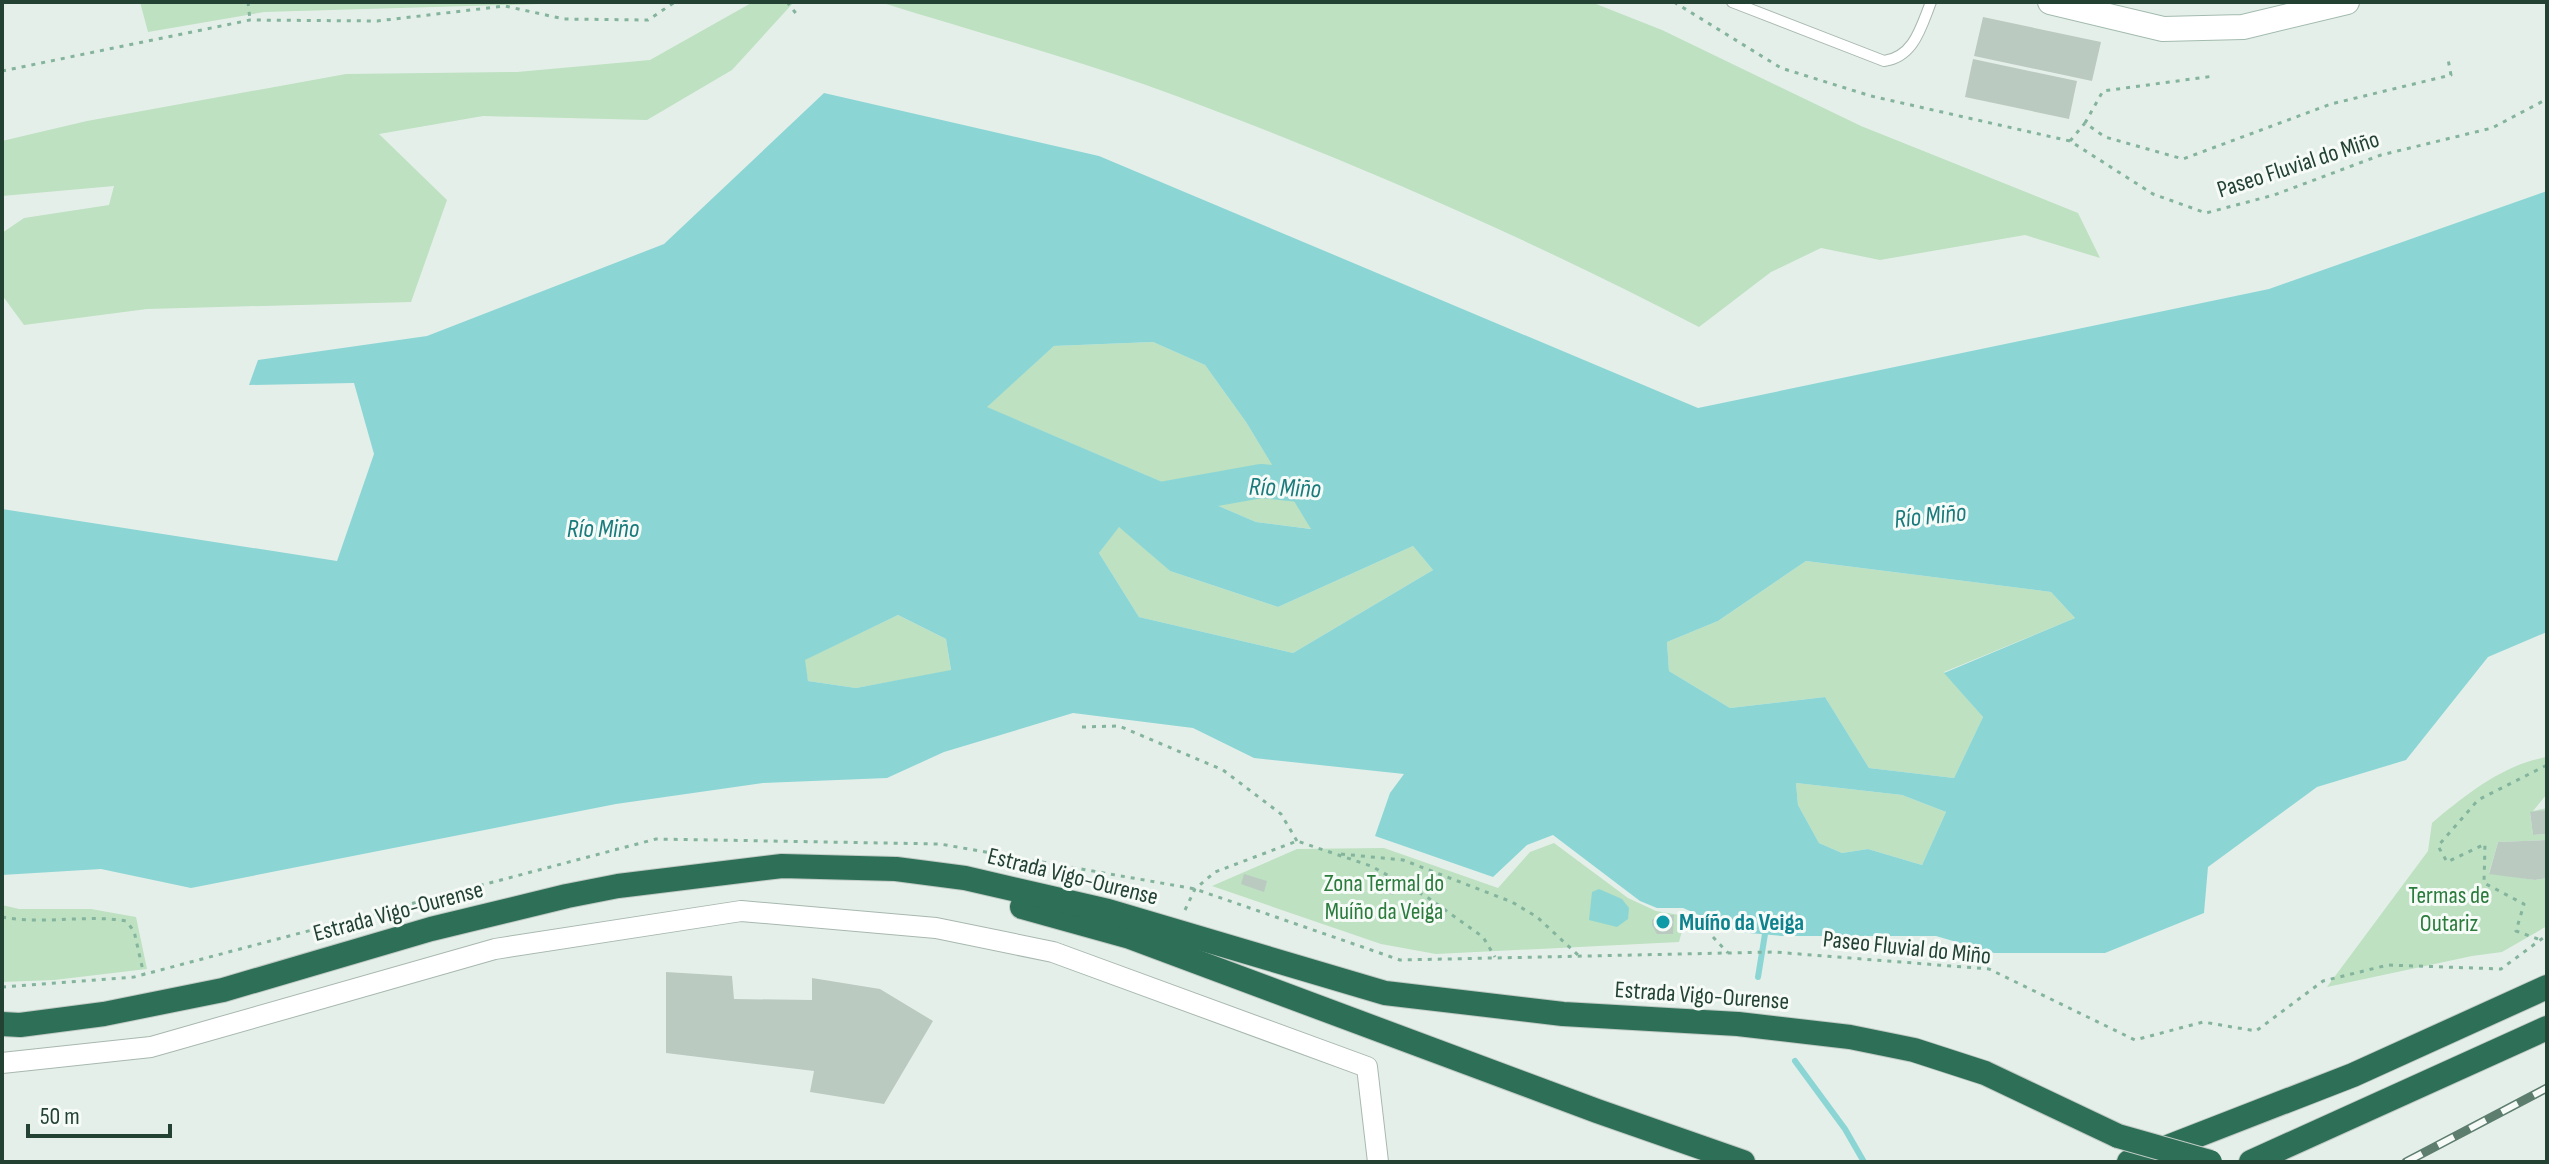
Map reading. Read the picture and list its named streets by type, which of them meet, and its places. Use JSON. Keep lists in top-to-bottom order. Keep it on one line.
{"streets":{"highway":["Estrada Vigo-Ourense"],"path":["Paseo Fluvial do Miño"]},"water":["Río Miño"],"parks":["Zona Termal do Muíño da Veiga","Termas de Outariz"],"places":["Muíño da Veiga"],"scale_bar":"50 m"}
